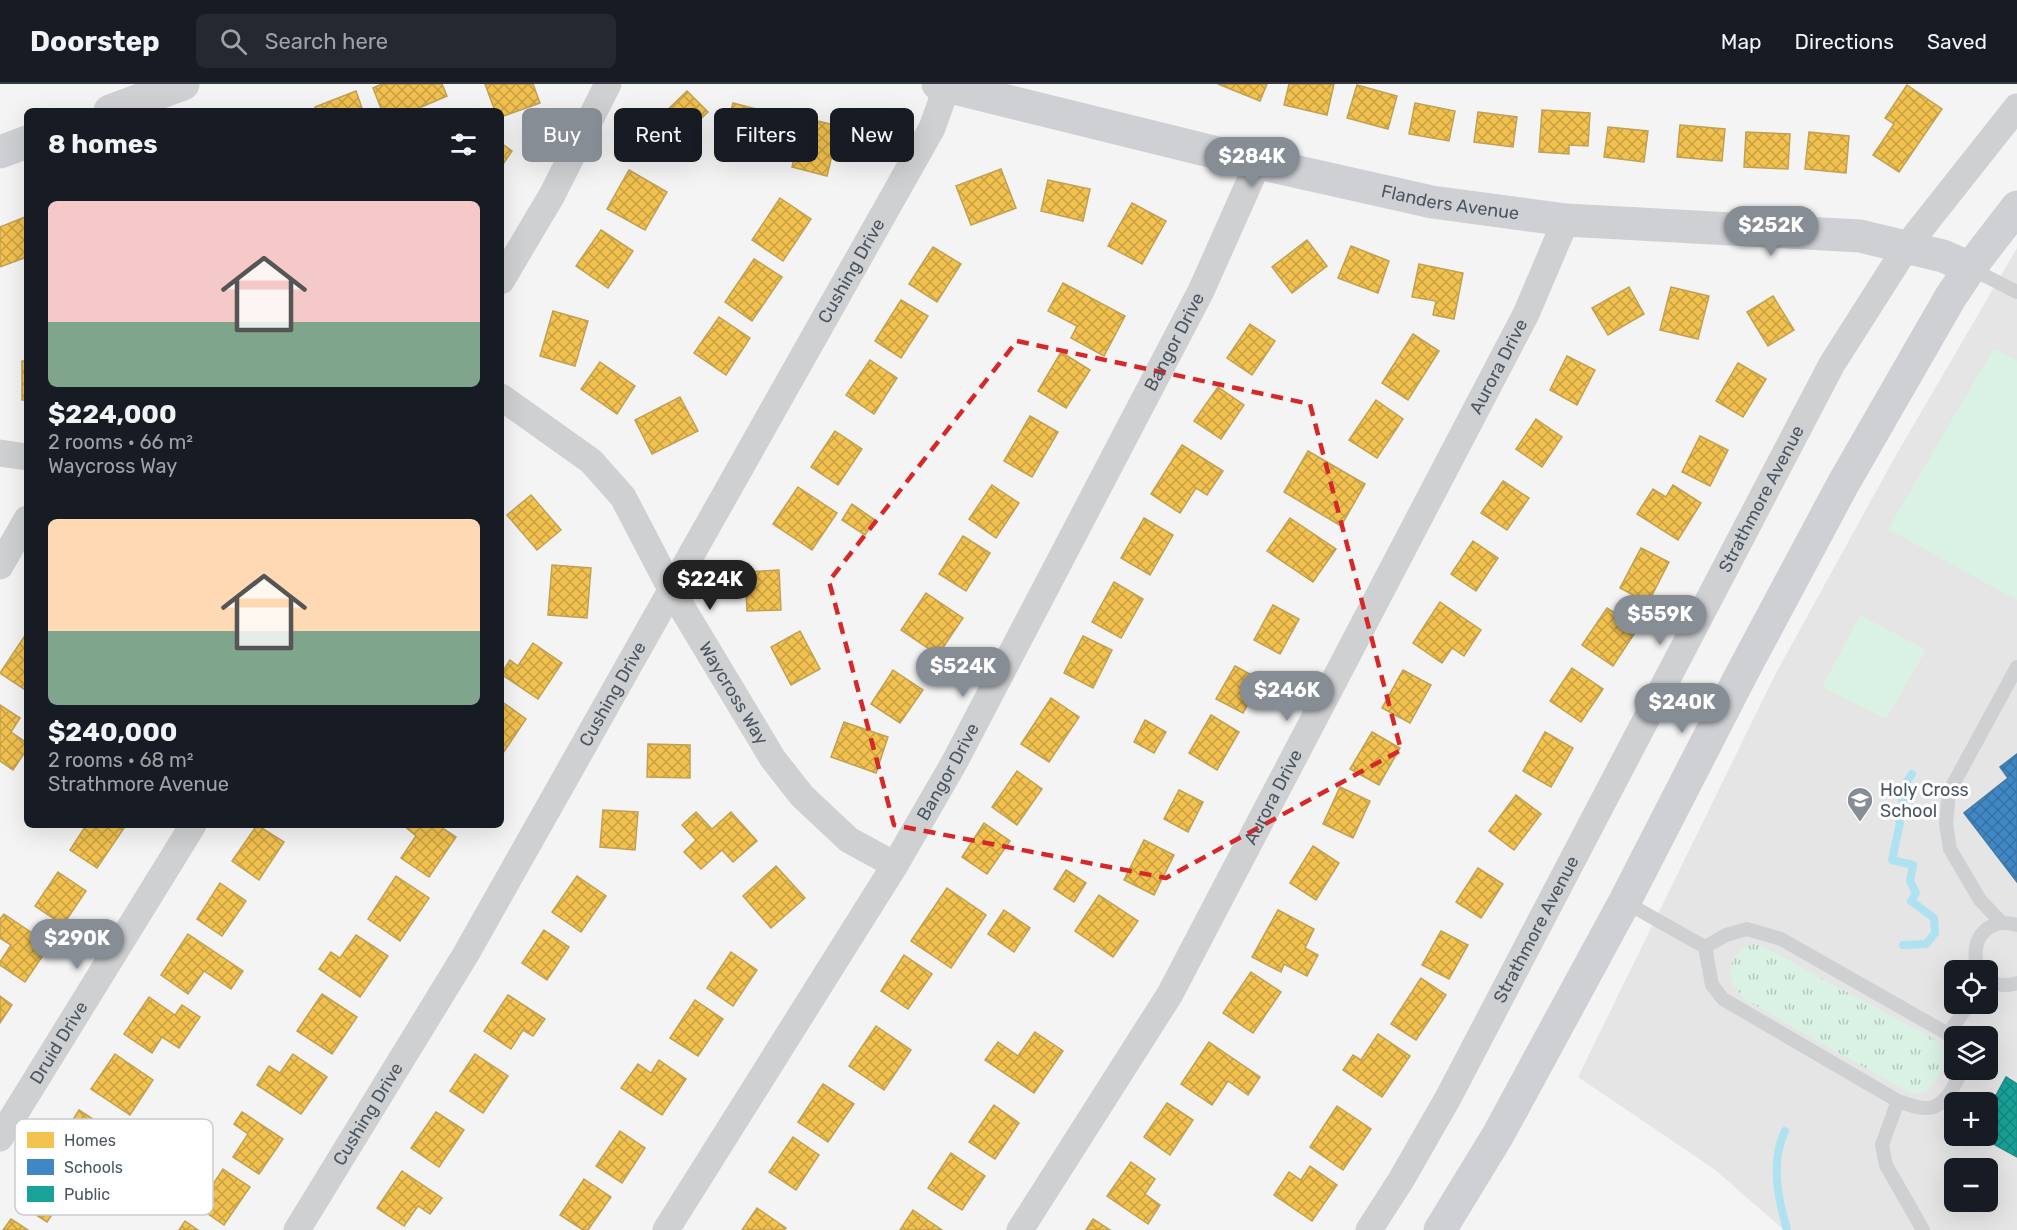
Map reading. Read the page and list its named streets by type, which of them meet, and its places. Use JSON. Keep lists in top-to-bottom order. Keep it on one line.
{"streets":{"main road":["Flanders Avenue"],"street":["Cushing Drive","Bangor Drive","Aurora Drive","Strathmore Avenue","Waycross Way","Druid Drive"]},"crossings":[["Flanders Avenue","Cushing Drive"],["Flanders Avenue","Bangor Drive"],["Flanders Avenue","Aurora Drive"],["Flanders Avenue","Strathmore Avenue"],["Cushing Drive","Waycross Way"],["Bangor Drive","Waycross Way"]],"places":{"school or university":["Holy Cross School"]},"legend":["Homes","Schools","Public"],"page":{"header":"Doorstep","search":"Search here","nav":["Map","Directions","Saved"],"chip":["Buy","Rent","Filters","New"],"heading":"8 homes","price":["$284K","$252K","$224K","$559K","$524K","$246K","$240K","$290K"],"list":[{"name":"$224,000","note":"2 rooms · 66 m² · Waycross Way"},{"name":"$240,000","note":"2 rooms · 68 m² · Strathmore Avenue"}],"map_buttons":["+","−"]}}
